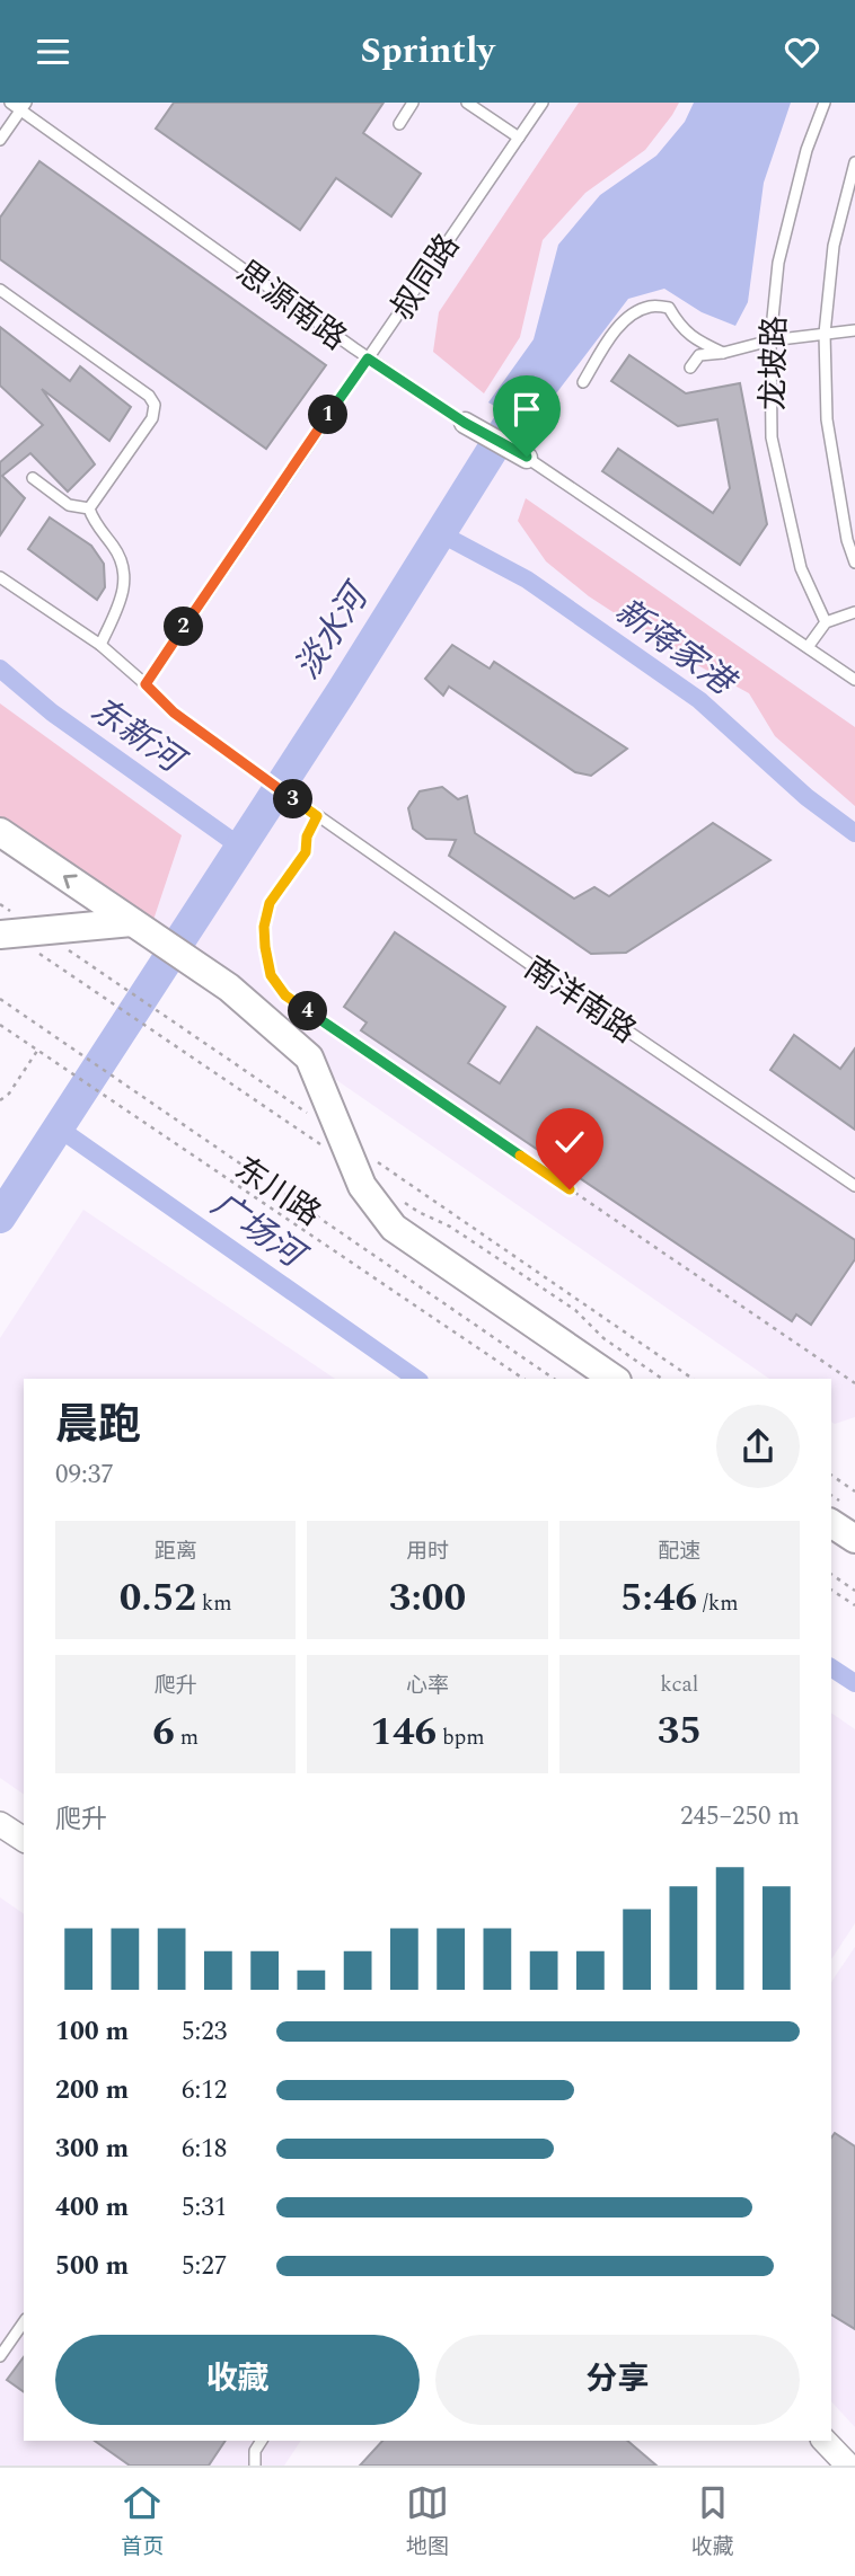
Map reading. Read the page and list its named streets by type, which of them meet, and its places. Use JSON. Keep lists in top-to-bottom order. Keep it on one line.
{"streets":{"main road":["东川路"],"street":["思源南路"],"lane":["叔同路","龙坡路","南洋南路"]},"crossings":[["叔同路","思源南路"],["叔同路","南洋南路"]],"water":["淡水河","新蒋家港","东新河","广场河"],"page":{"header":"Sprintly","pins":["1","2","3","4"],"heading":["晨跑","09:37"],"stats":[["距离","0.52 km"],["用时","3:00"],["配速","5:46 /km"],["爬升","6 m"],["心率","146 bpm"],["kcal","35"]],"chart":["爬升","245–250 m"],"list":[{"name":"100 m","note":"5:23"},{"name":"200 m","note":"6:12"},{"name":"300 m","note":"6:18"},{"name":"400 m","note":"5:31"},{"name":"500 m","note":"5:27"}],"buttons":["收藏","分享"],"tabs":["首页","地图","收藏"]}}
